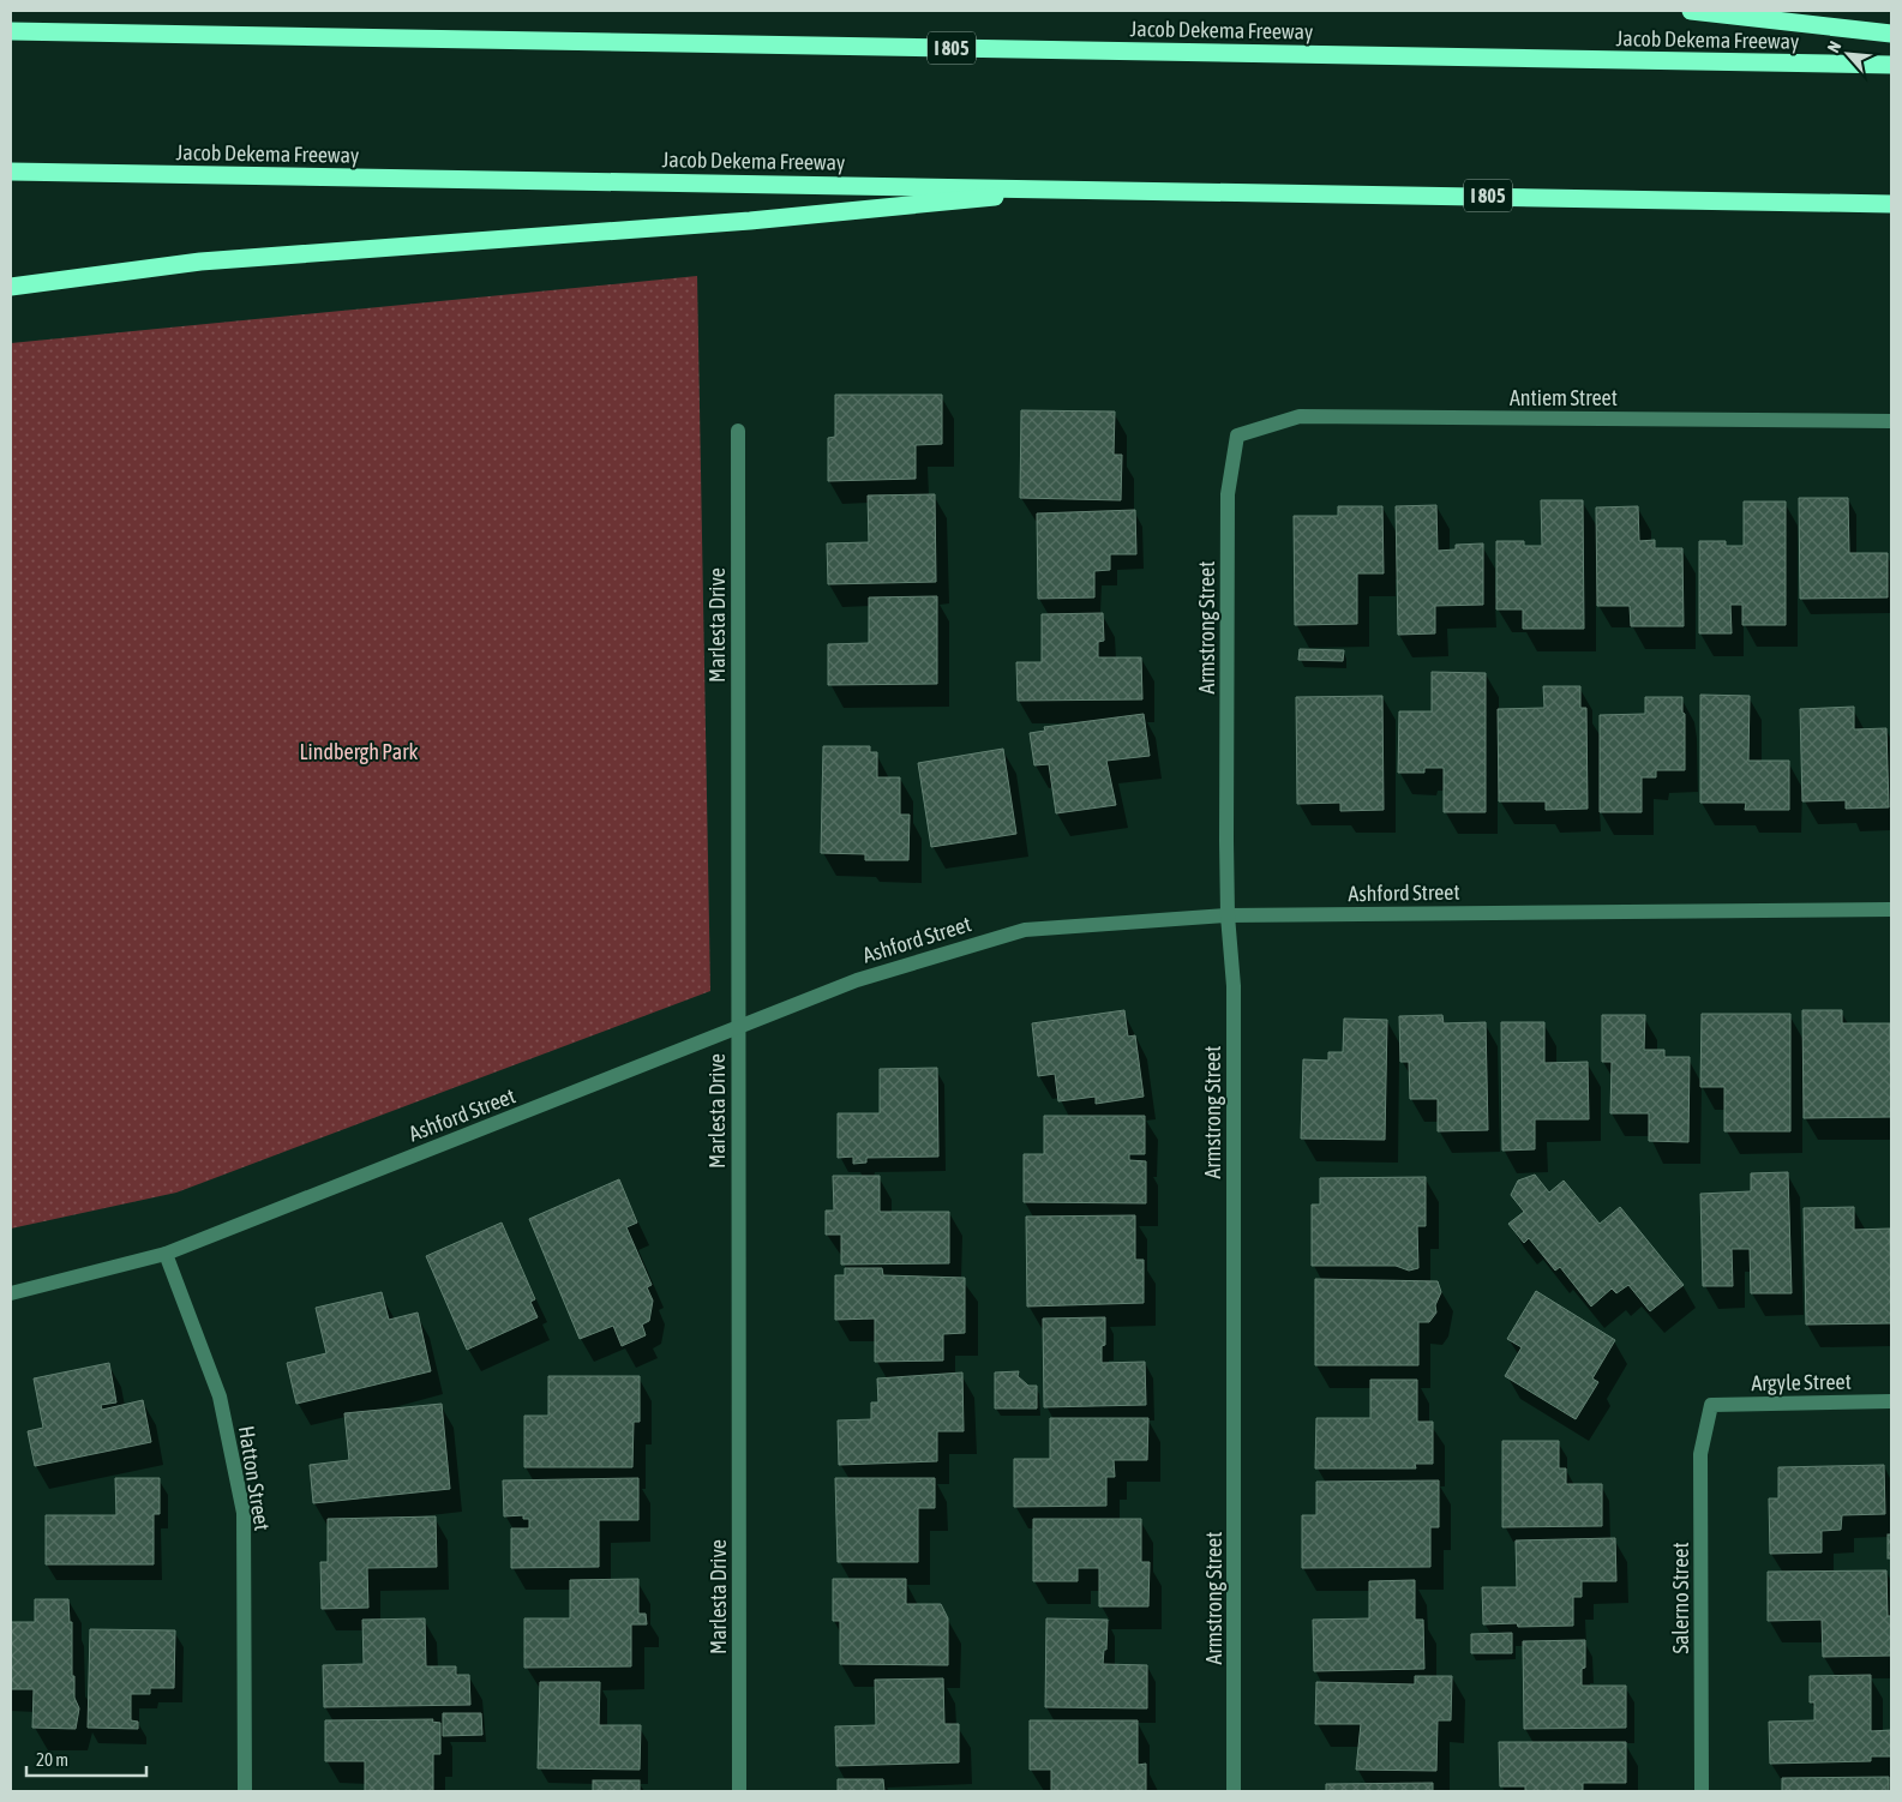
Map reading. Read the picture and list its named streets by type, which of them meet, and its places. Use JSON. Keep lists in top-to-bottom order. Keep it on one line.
{"streets":{"highway":["Jacob Dekema Freeway","I 805"],"street":["Antiem Street","Marlesta Drive","Armstrong Street","Ashford Street","Argyle Street","Hatton Street","Salerno Street"]},"crossings":[["Antiem Street","Armstrong Street"],["Marlesta Drive","Ashford Street"],["Armstrong Street","Ashford Street"],["Ashford Street","Hatton Street"],["Argyle Street","Salerno Street"]],"parks":["Lindbergh Park"],"scale_bar":"20 m","north":"top left"}
